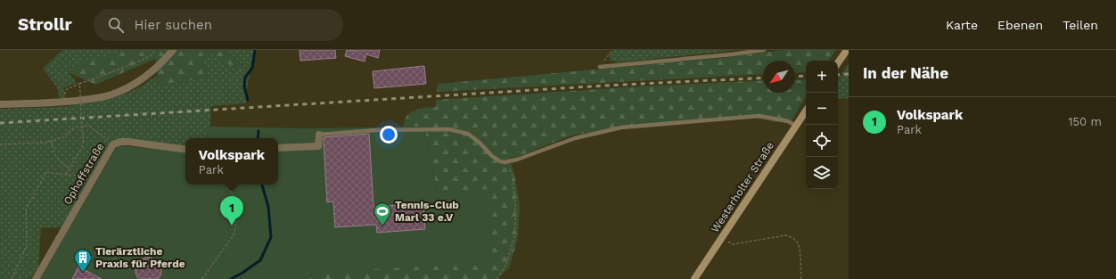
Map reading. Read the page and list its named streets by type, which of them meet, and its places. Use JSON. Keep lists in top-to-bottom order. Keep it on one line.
{"streets":{"main road":["Westerholter Straße"],"street":["Ophoffstraße"]},"places":{"sports":["Tennis-Club Marl 33 e.V"],"building":["Tierärztliche Praxis für Pferde"]},"north":"bottom left","page":{"header":"Strollr","search":"Hier suchen","nav":["Karte","Ebenen","Teilen"],"heading":"In der Nähe","map_buttons":["+","−"],"list":[{"mark":"1","name":"Volkspark","note":"Park","value":"150 m"}],"popup":["Volkspark","Park"],"pins":"1"}}
